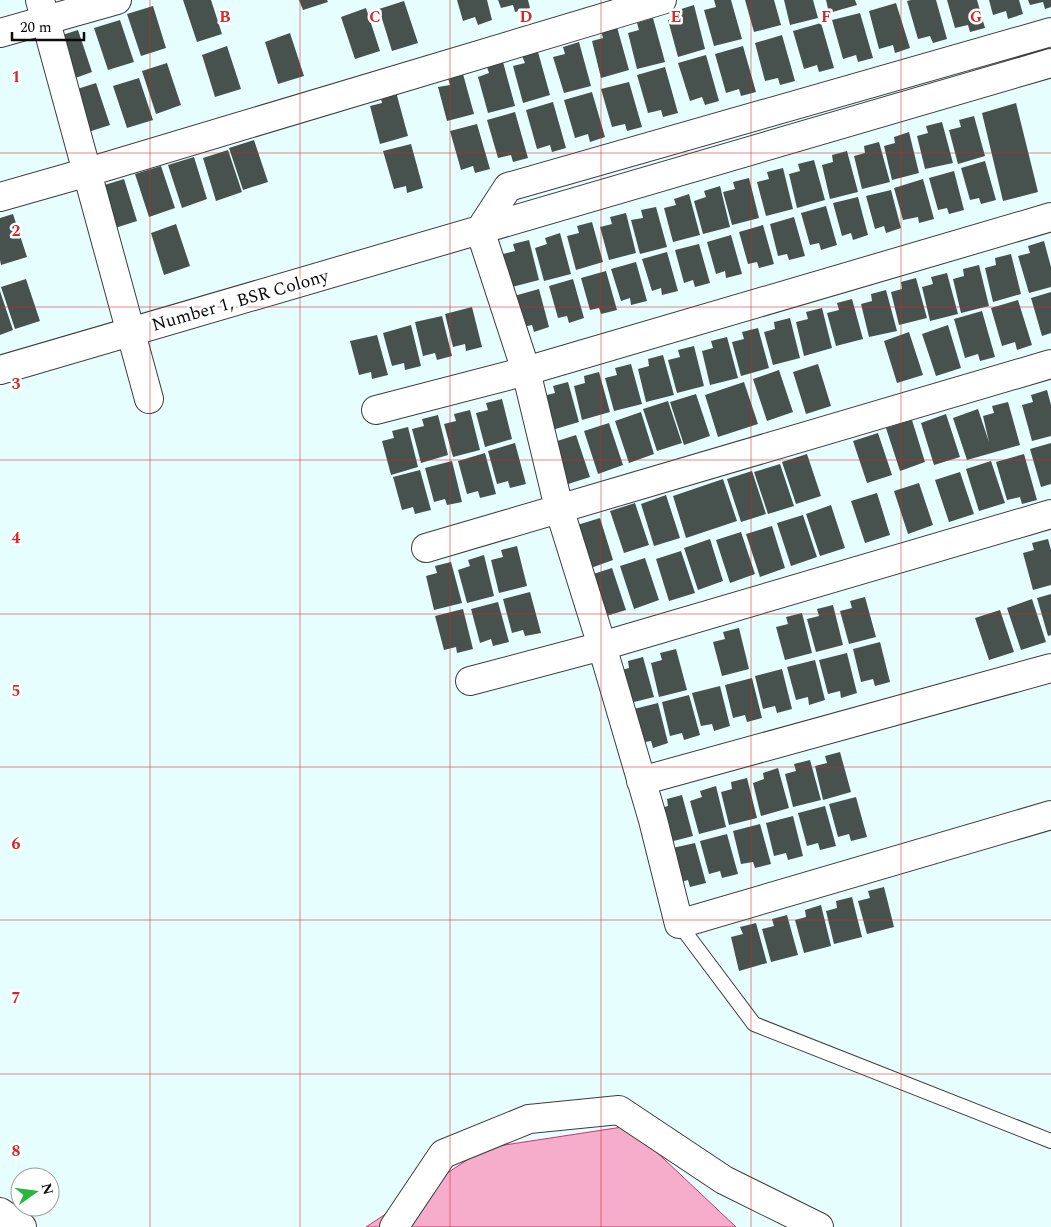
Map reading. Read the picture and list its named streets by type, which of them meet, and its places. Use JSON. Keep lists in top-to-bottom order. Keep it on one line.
{"streets":{"street":["Number 1, BSR Colony"]},"scale_bar":"20 m","north":"right","grid":{"columns":["B","C","D","E","F","G"],"rows":["1","2","3","4","5","6","7","8"]}}
